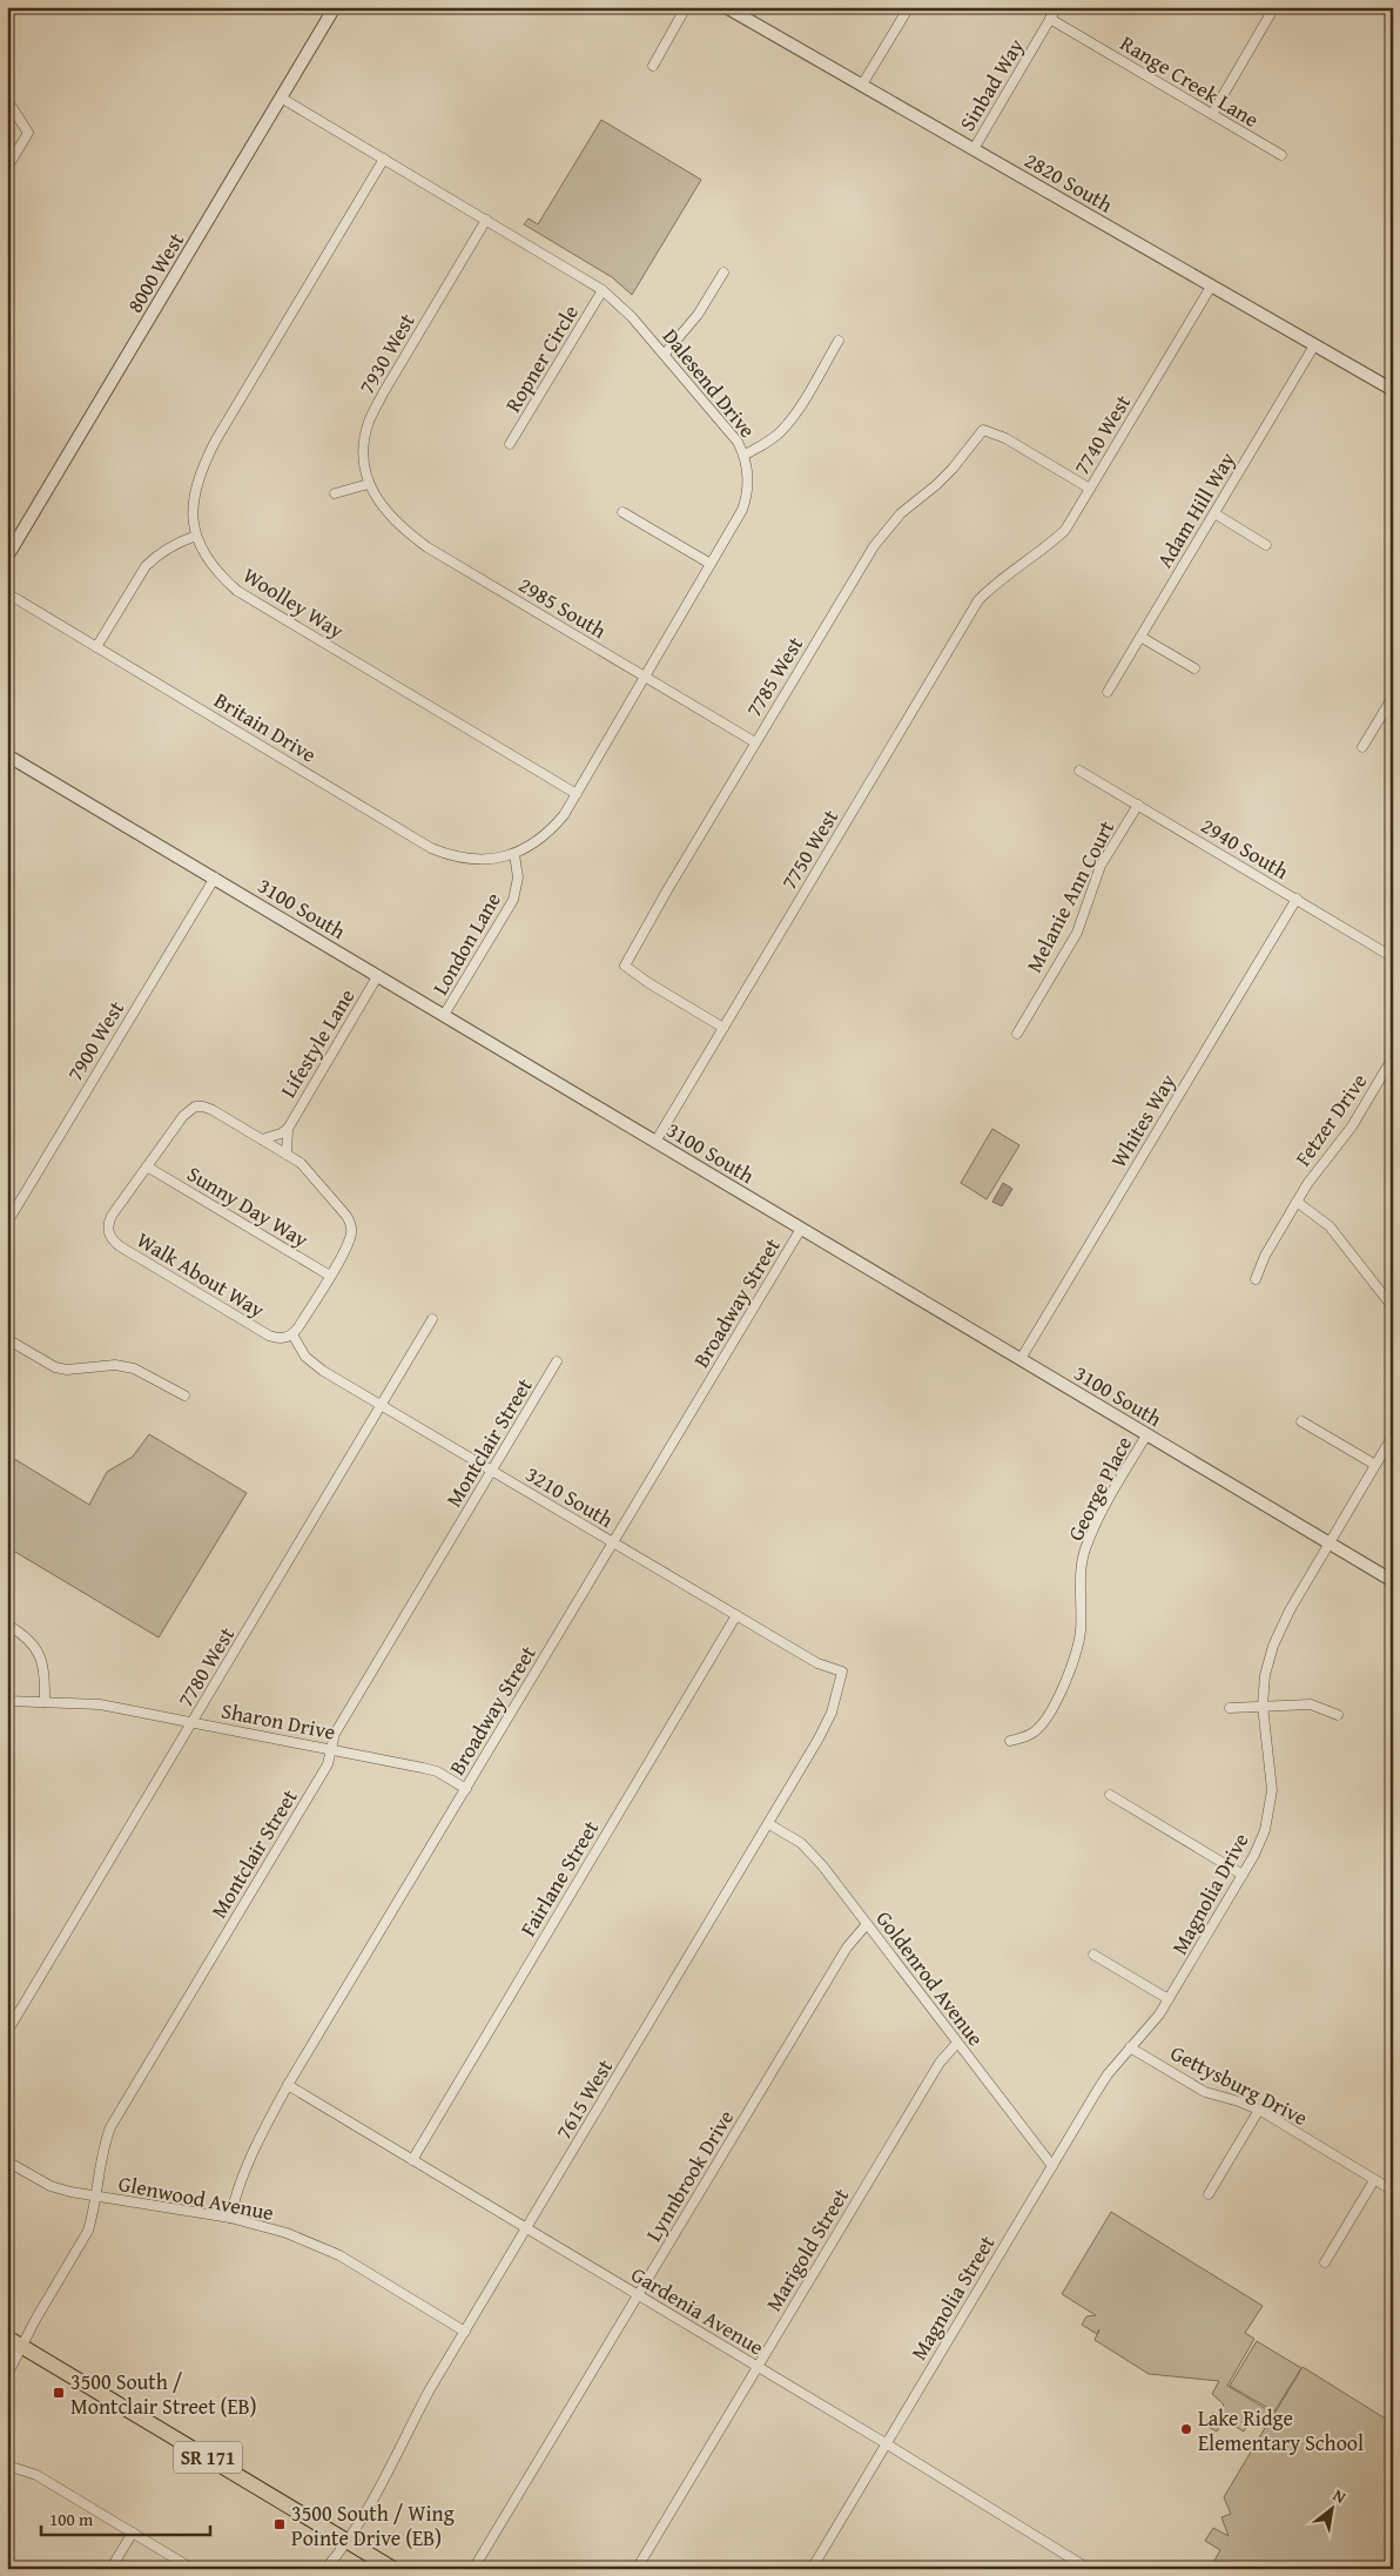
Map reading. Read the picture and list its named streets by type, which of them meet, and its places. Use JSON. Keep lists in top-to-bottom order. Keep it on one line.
{"streets":{"main road":["SR 171"],"street":["Range Creek Lane","Sinbad Way","2820 South","8000 West","7930 West","Ropner Circle","Dalesend Drive","7740 West","Adam Hill Way","Woolley Way","2985 South","7785 West","Britain Drive","2940 South","7750 West","Melanie Ann Court","3100 South","London Lane","7900 West","Lifestyle Lane","Fetzer Drive","Whites Way","Sunny Day Way","Walk About Way","Broadway Street","Montclair Street","George Place","3210 South","7780 West","Sharon Drive","Fairlane Street","Magnolia Drive","Goldenrod Avenue","Gettysburg Drive","7615 West","Lynnbrook Drive","Glenwood Avenue","Marigold Street","Magnolia Street","Gardenia Avenue"]},"crossings":[["Range Creek Lane","Sinbad Way"],["Sinbad Way","2820 South"],["2820 South","7740 West"],["2820 South","Adam Hill Way"],["8000 West","Dalesend Drive"],["7930 West","Dalesend Drive"],["7930 West","2985 South"],["Ropner Circle","Dalesend Drive"],["Dalesend Drive","Woolley Way"],["Dalesend Drive","2985 South"],["Dalesend Drive","Britain Drive"],["Dalesend Drive","London Lane"],["7740 West","7785 West"],["7740 West","7750 West"],["2985 South","7785 West"],["7785 West","7750 West"],["Britain Drive","London Lane"],["2940 South","Melanie Ann Court"],["2940 South","Whites Way"],["7750 West","3100 South"],["3100 South","London Lane"],["3100 South","7900 West"],["3100 South","Lifestyle Lane"],["3100 South","Whites Way"],["3100 South","Broadway Street"],["3100 South","George Place"],["3100 South","Magnolia Drive"],["Sunny Day Way","Walk About Way"],["Walk About Way","3210 South"],["Broadway Street","3210 South"],["Broadway Street","Sharon Drive"],["Broadway Street","Glenwood Avenue"],["Broadway Street","Gardenia Avenue"],["Montclair Street","3210 South"],["Montclair Street","Sharon Drive"],["Montclair Street","Glenwood Avenue"],["Montclair Street","SR 171"],["3210 South","7780 West"],["3210 South","Fairlane Street"],["3210 South","7615 West"],["7780 West","Sharon Drive"],["Fairlane Street","Gardenia Avenue"],["Magnolia Drive","Gettysburg Drive"],["Magnolia Drive","Magnolia Street"],["Goldenrod Avenue","7615 West"],["Goldenrod Avenue","Lynnbrook Drive"],["Goldenrod Avenue","Marigold Street"],["Goldenrod Avenue","Magnolia Street"],["Gettysburg Drive","Magnolia Street"],["7615 West","Glenwood Avenue"],["7615 West","Gardenia Avenue"],["7615 West","SR 171"],["Lynnbrook Drive","Gardenia Avenue"],["Marigold Street","Gardenia Avenue"],["Magnolia Street","Gardenia Avenue"]],"places":{"transit":["3500 South / Montclair Street (EB)","3500 South / Wing Pointe Drive (EB)"],"other":["Lake Ridge Elementary School"]},"scale_bar":"100 m","north":"top right"}
